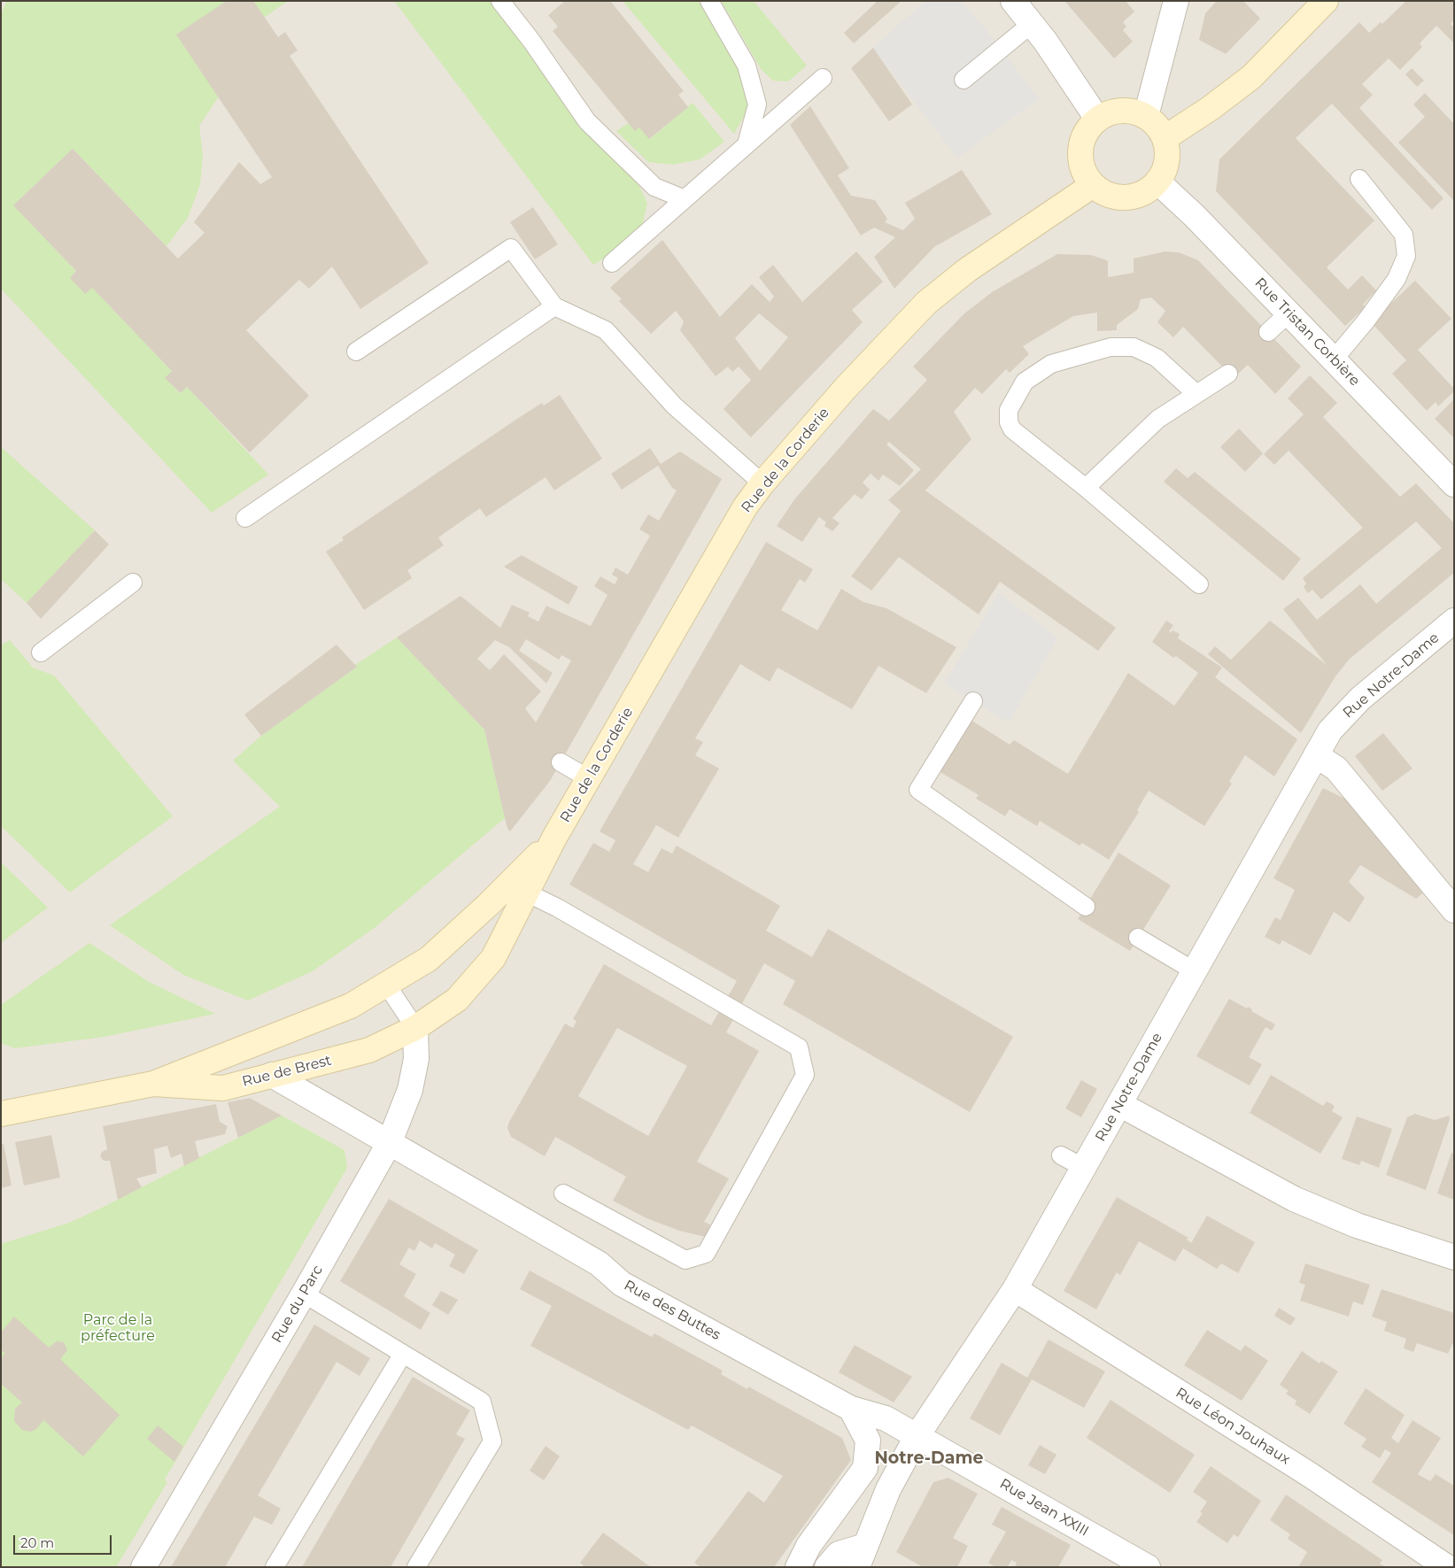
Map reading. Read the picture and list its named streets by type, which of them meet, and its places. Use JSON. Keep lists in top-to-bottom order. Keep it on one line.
{"streets":{"main road":["Rue de la Corderie","Rue de Brest"],"street":["Rue Tristan Corbière","Rue Notre-Dame","Rue du Parc","Rue des Buttes","Rue Léon Jouhaux","Rue Jean XXIII"]},"crossings":[["Rue Tristan Corbière","Rue de la Corderie"],["Rue de la Corderie","Rue de Brest"],["Rue de la Corderie","Rue du Parc"],["Rue Notre-Dame","Rue des Buttes"],["Rue Notre-Dame","Rue Léon Jouhaux"],["Rue Notre-Dame","Rue Jean XXIII"],["Rue de Brest","Rue du Parc"],["Rue de Brest","Rue des Buttes"],["Rue du Parc","Rue des Buttes"],["Rue des Buttes","Rue Jean XXIII"]],"districts":["Notre-Dame"],"parks":["Parc de la préfecture"],"scale_bar":"20 m"}
